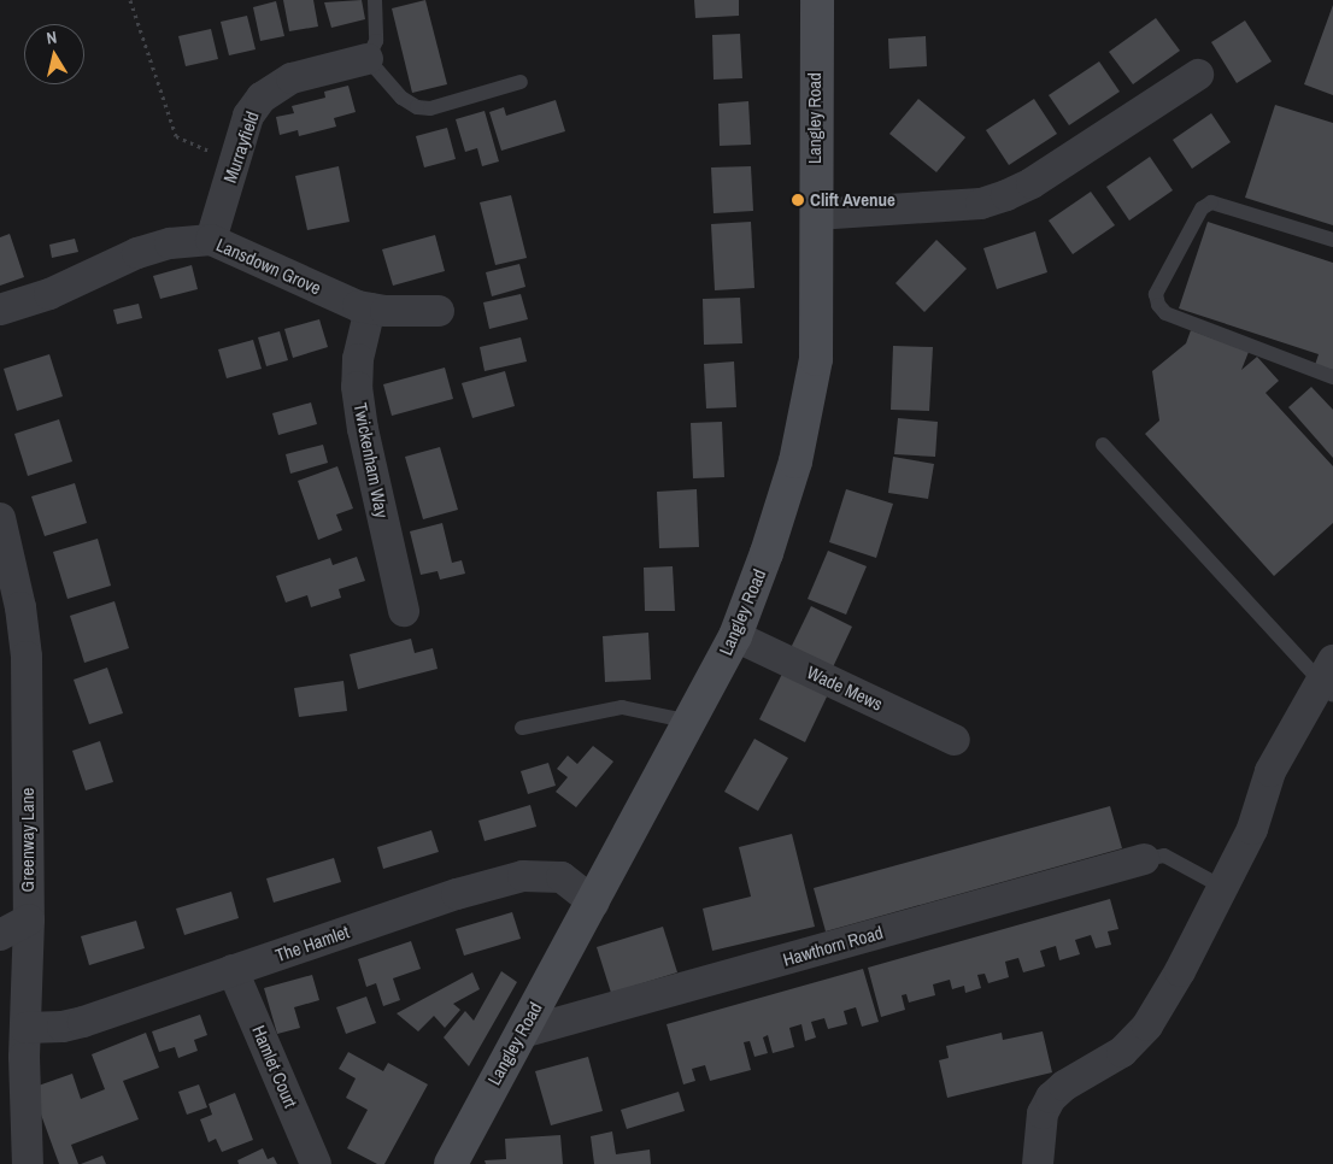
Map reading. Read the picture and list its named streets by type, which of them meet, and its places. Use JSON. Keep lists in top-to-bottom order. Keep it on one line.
{"streets":{"main road":["Langley Road"],"street":["Murrayfield","Lansdown Grove","Twickenham Way","Wade Mews","Greenway Lane","The Hamlet","Hawthorn Road","Hamlet Court"]},"crossings":[["Langley Road","Wade Mews"],["Langley Road","The Hamlet"],["Langley Road","Hawthorn Road"],["Murrayfield","Lansdown Grove"],["Lansdown Grove","Twickenham Way"],["Greenway Lane","The Hamlet"],["The Hamlet","Hamlet Court"]],"places":["Clift Avenue"],"north":"top"}
